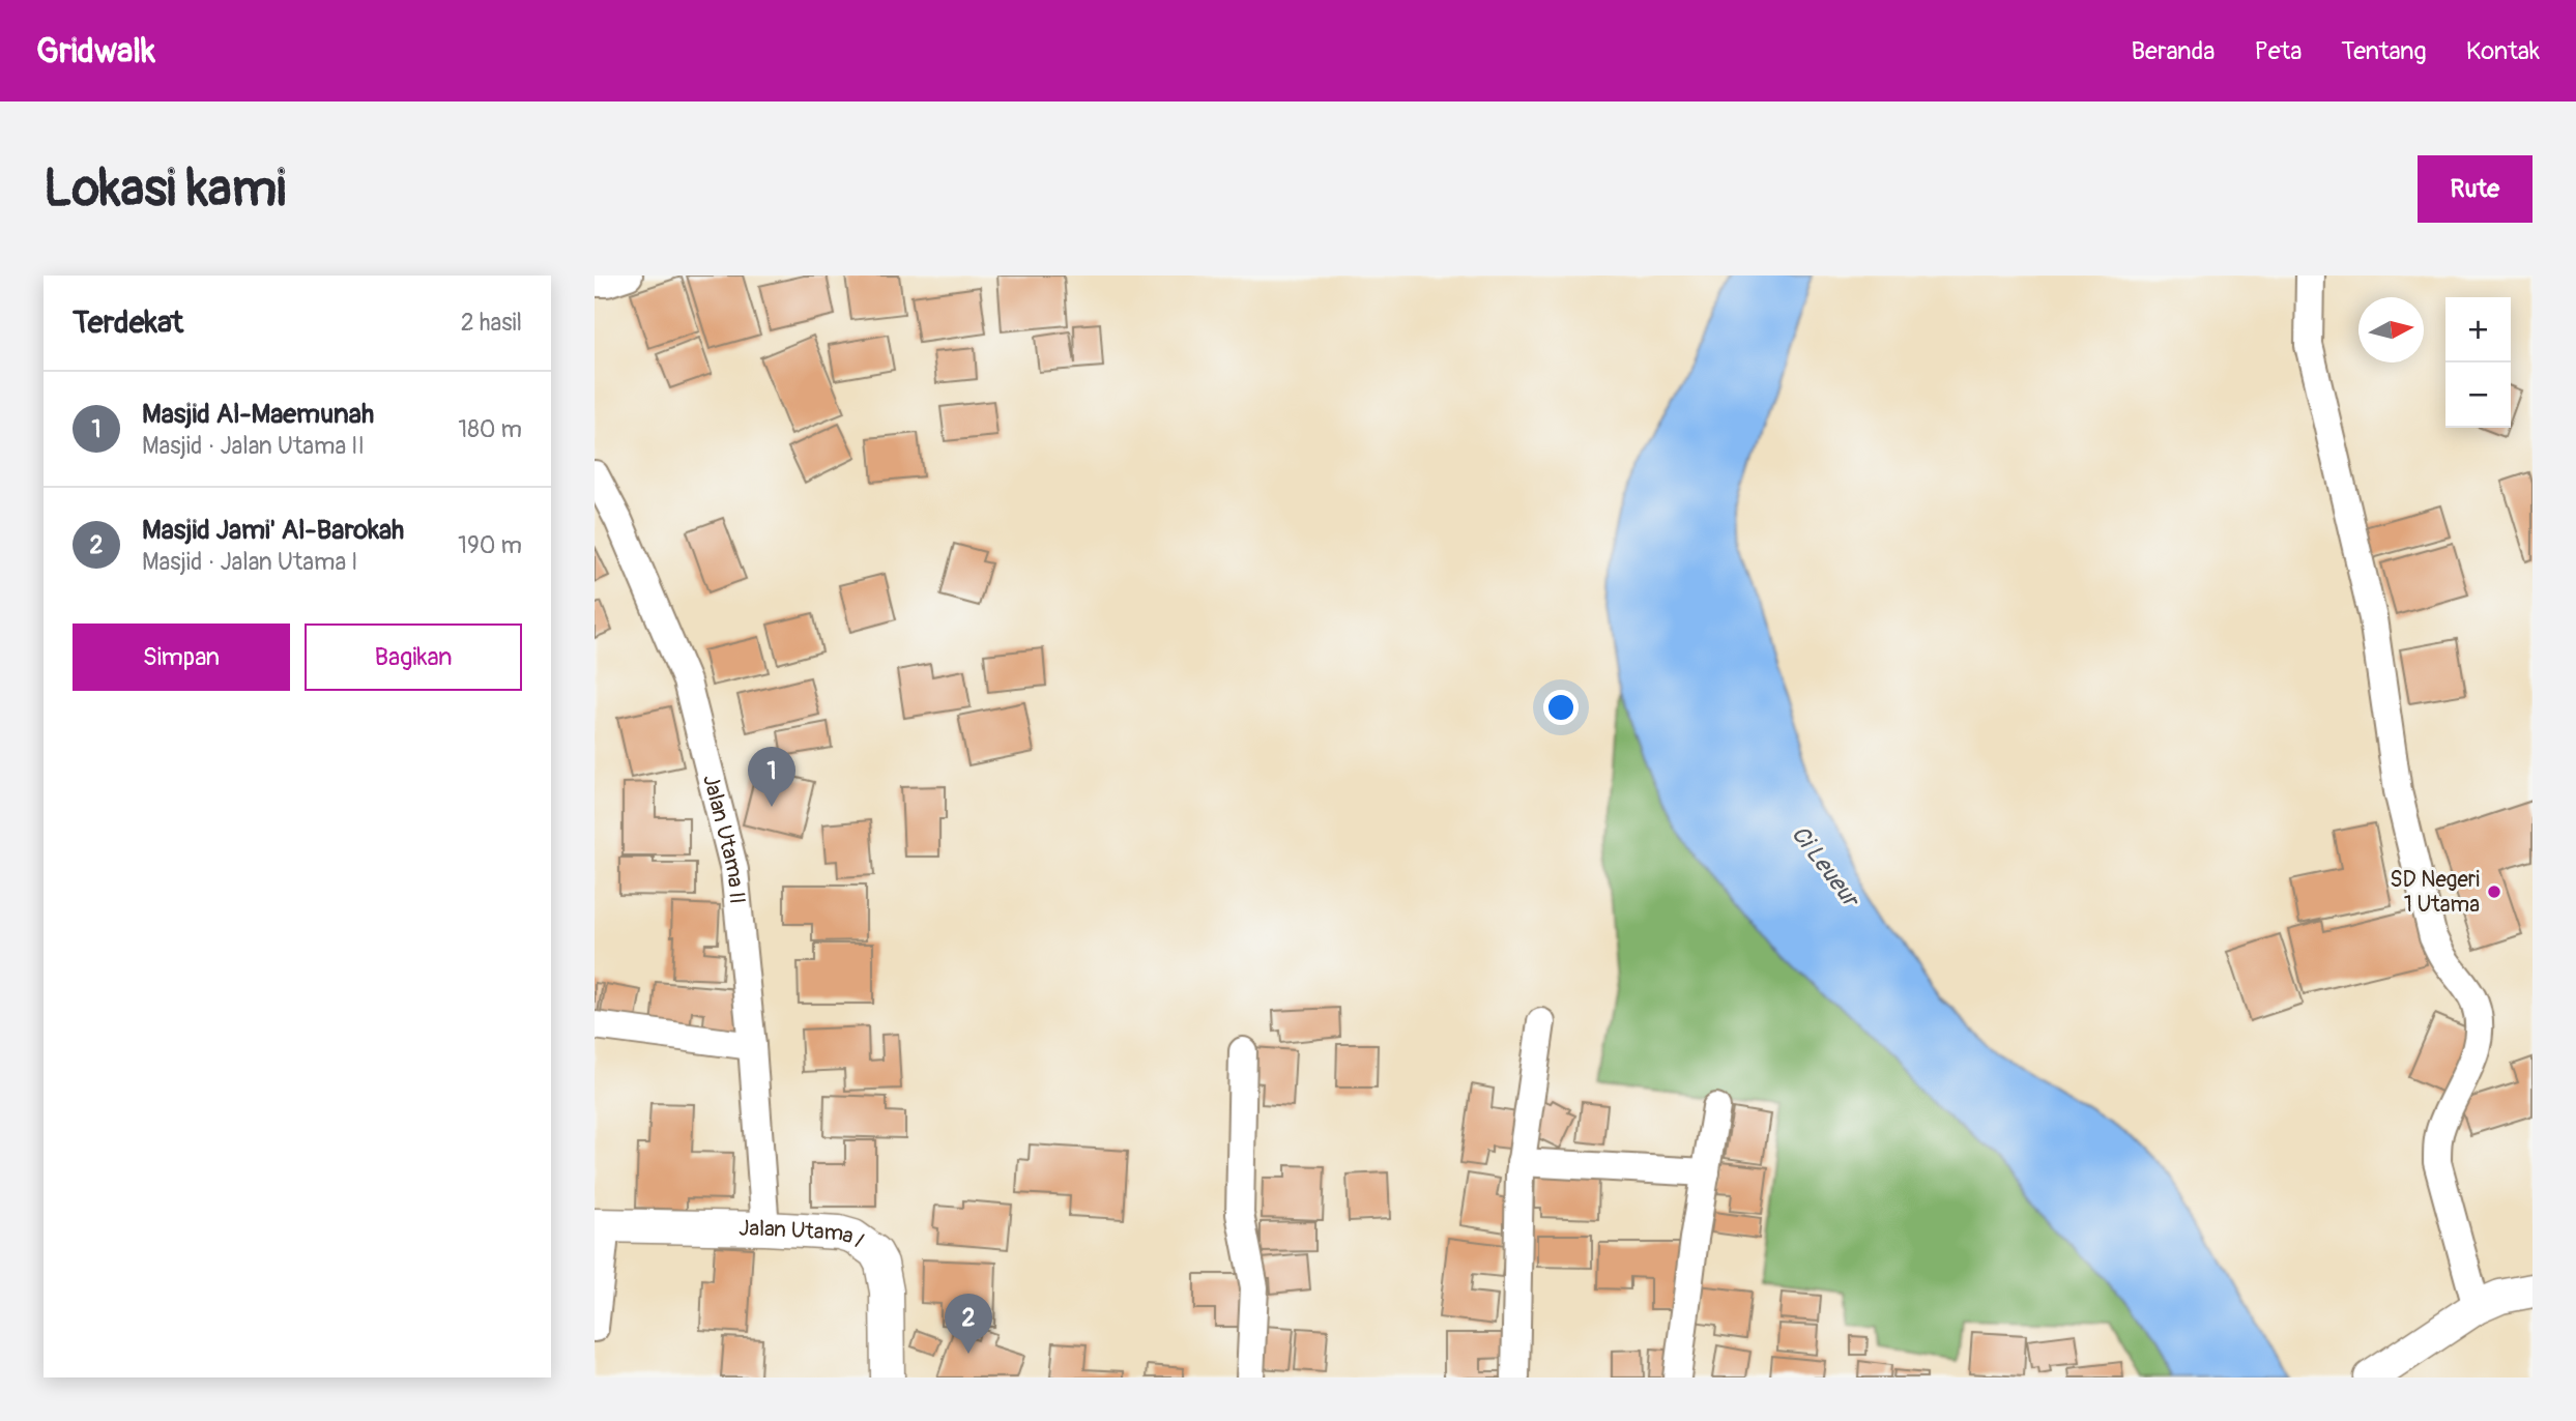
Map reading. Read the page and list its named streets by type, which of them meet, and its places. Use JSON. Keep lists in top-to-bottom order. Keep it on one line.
{"streets":{"street":["Jalan Utama II","Jalan Utama I"]},"crossings":[["Jalan Utama II","Jalan Utama I"]],"water":["Ci Leueur"],"places":["SD Negeri 1 Utama"],"north":"right","page":{"header":"Gridwalk","nav":["Beranda","Peta","Tentang","Kontak"],"buttons":["Rute",["Simpan","Bagikan"]],"title":"Lokasi kami","heading":["Terdekat","2 hasil"],"map_buttons":["+","−"],"list":[{"mark":"1","name":"Masjid Al-Maemunah","note":"Masjid · Jalan Utama II","value":"180 m"},{"mark":"2","name":"Masjid Jami' Al-Barokah","note":"Masjid · Jalan Utama I","value":"190 m"}],"pins":["1","2"]}}
